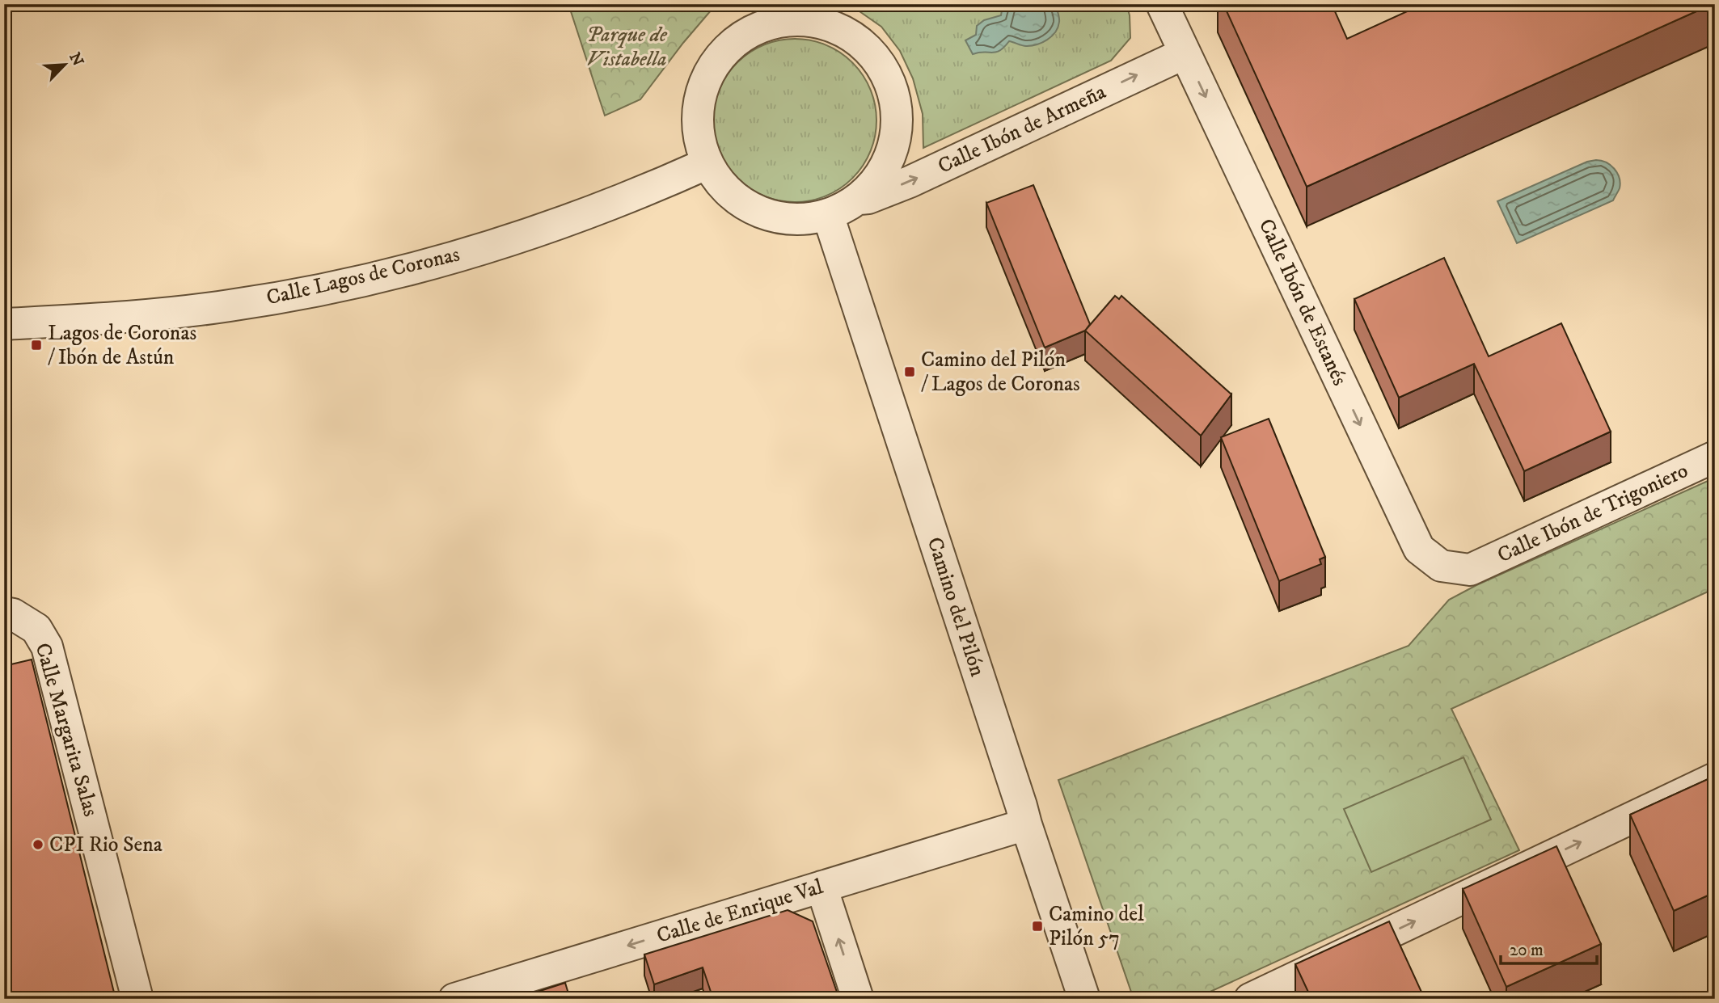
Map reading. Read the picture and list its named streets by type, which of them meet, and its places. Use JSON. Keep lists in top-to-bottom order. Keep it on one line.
{"streets":{"street":["Calle Ibón de Armeña","Calle Lagos de Coronas","Calle Ibón de Estanés","Calle Ibón de Trigoniero","Camino del Pilón","Calle Margarita Salas","Calle de Enrique Val"]},"crossings":[["Calle Ibón de Armeña","Calle Ibón de Estanés"],["Calle Ibón de Estanés","Calle Ibón de Trigoniero"],["Camino del Pilón","Calle de Enrique Val"]],"one_way":["Calle Ibón de Armeña","Calle Ibón de Estanés","Calle de Enrique Val"],"parks":["Parque de Vistabella"],"places":{"transit":["Lagos de Coronas / Ibón de Astún","Camino del Pilón / Lagos de Coronas","Camino del Pilón 57"],"other":["CPI Rio Sena"]},"scale_bar":"20 m","north":"top right"}
